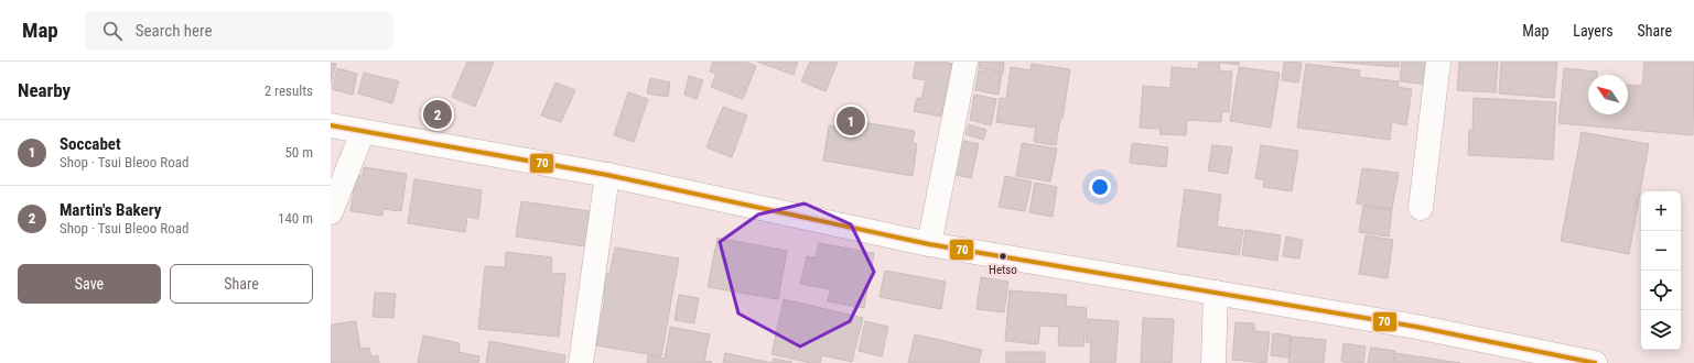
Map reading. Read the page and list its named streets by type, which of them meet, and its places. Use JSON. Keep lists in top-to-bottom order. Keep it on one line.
{"places":["Hetso"],"lines":["transit line 70"],"north":"top left","page":{"header":"Map","search":"Search here","nav":["Map","Layers","Share"],"heading":["Nearby","2 results"],"pins":["2","1"],"list":[{"mark":"1","name":"Soccabet","note":"Shop · Tsui Bleoo Road","value":"50 m"},{"mark":"2","name":"Martin's Bakery","note":"Shop · Tsui Bleoo Road","value":"140 m"}],"map_buttons":["+","−"],"buttons":["Save","Share"]}}
